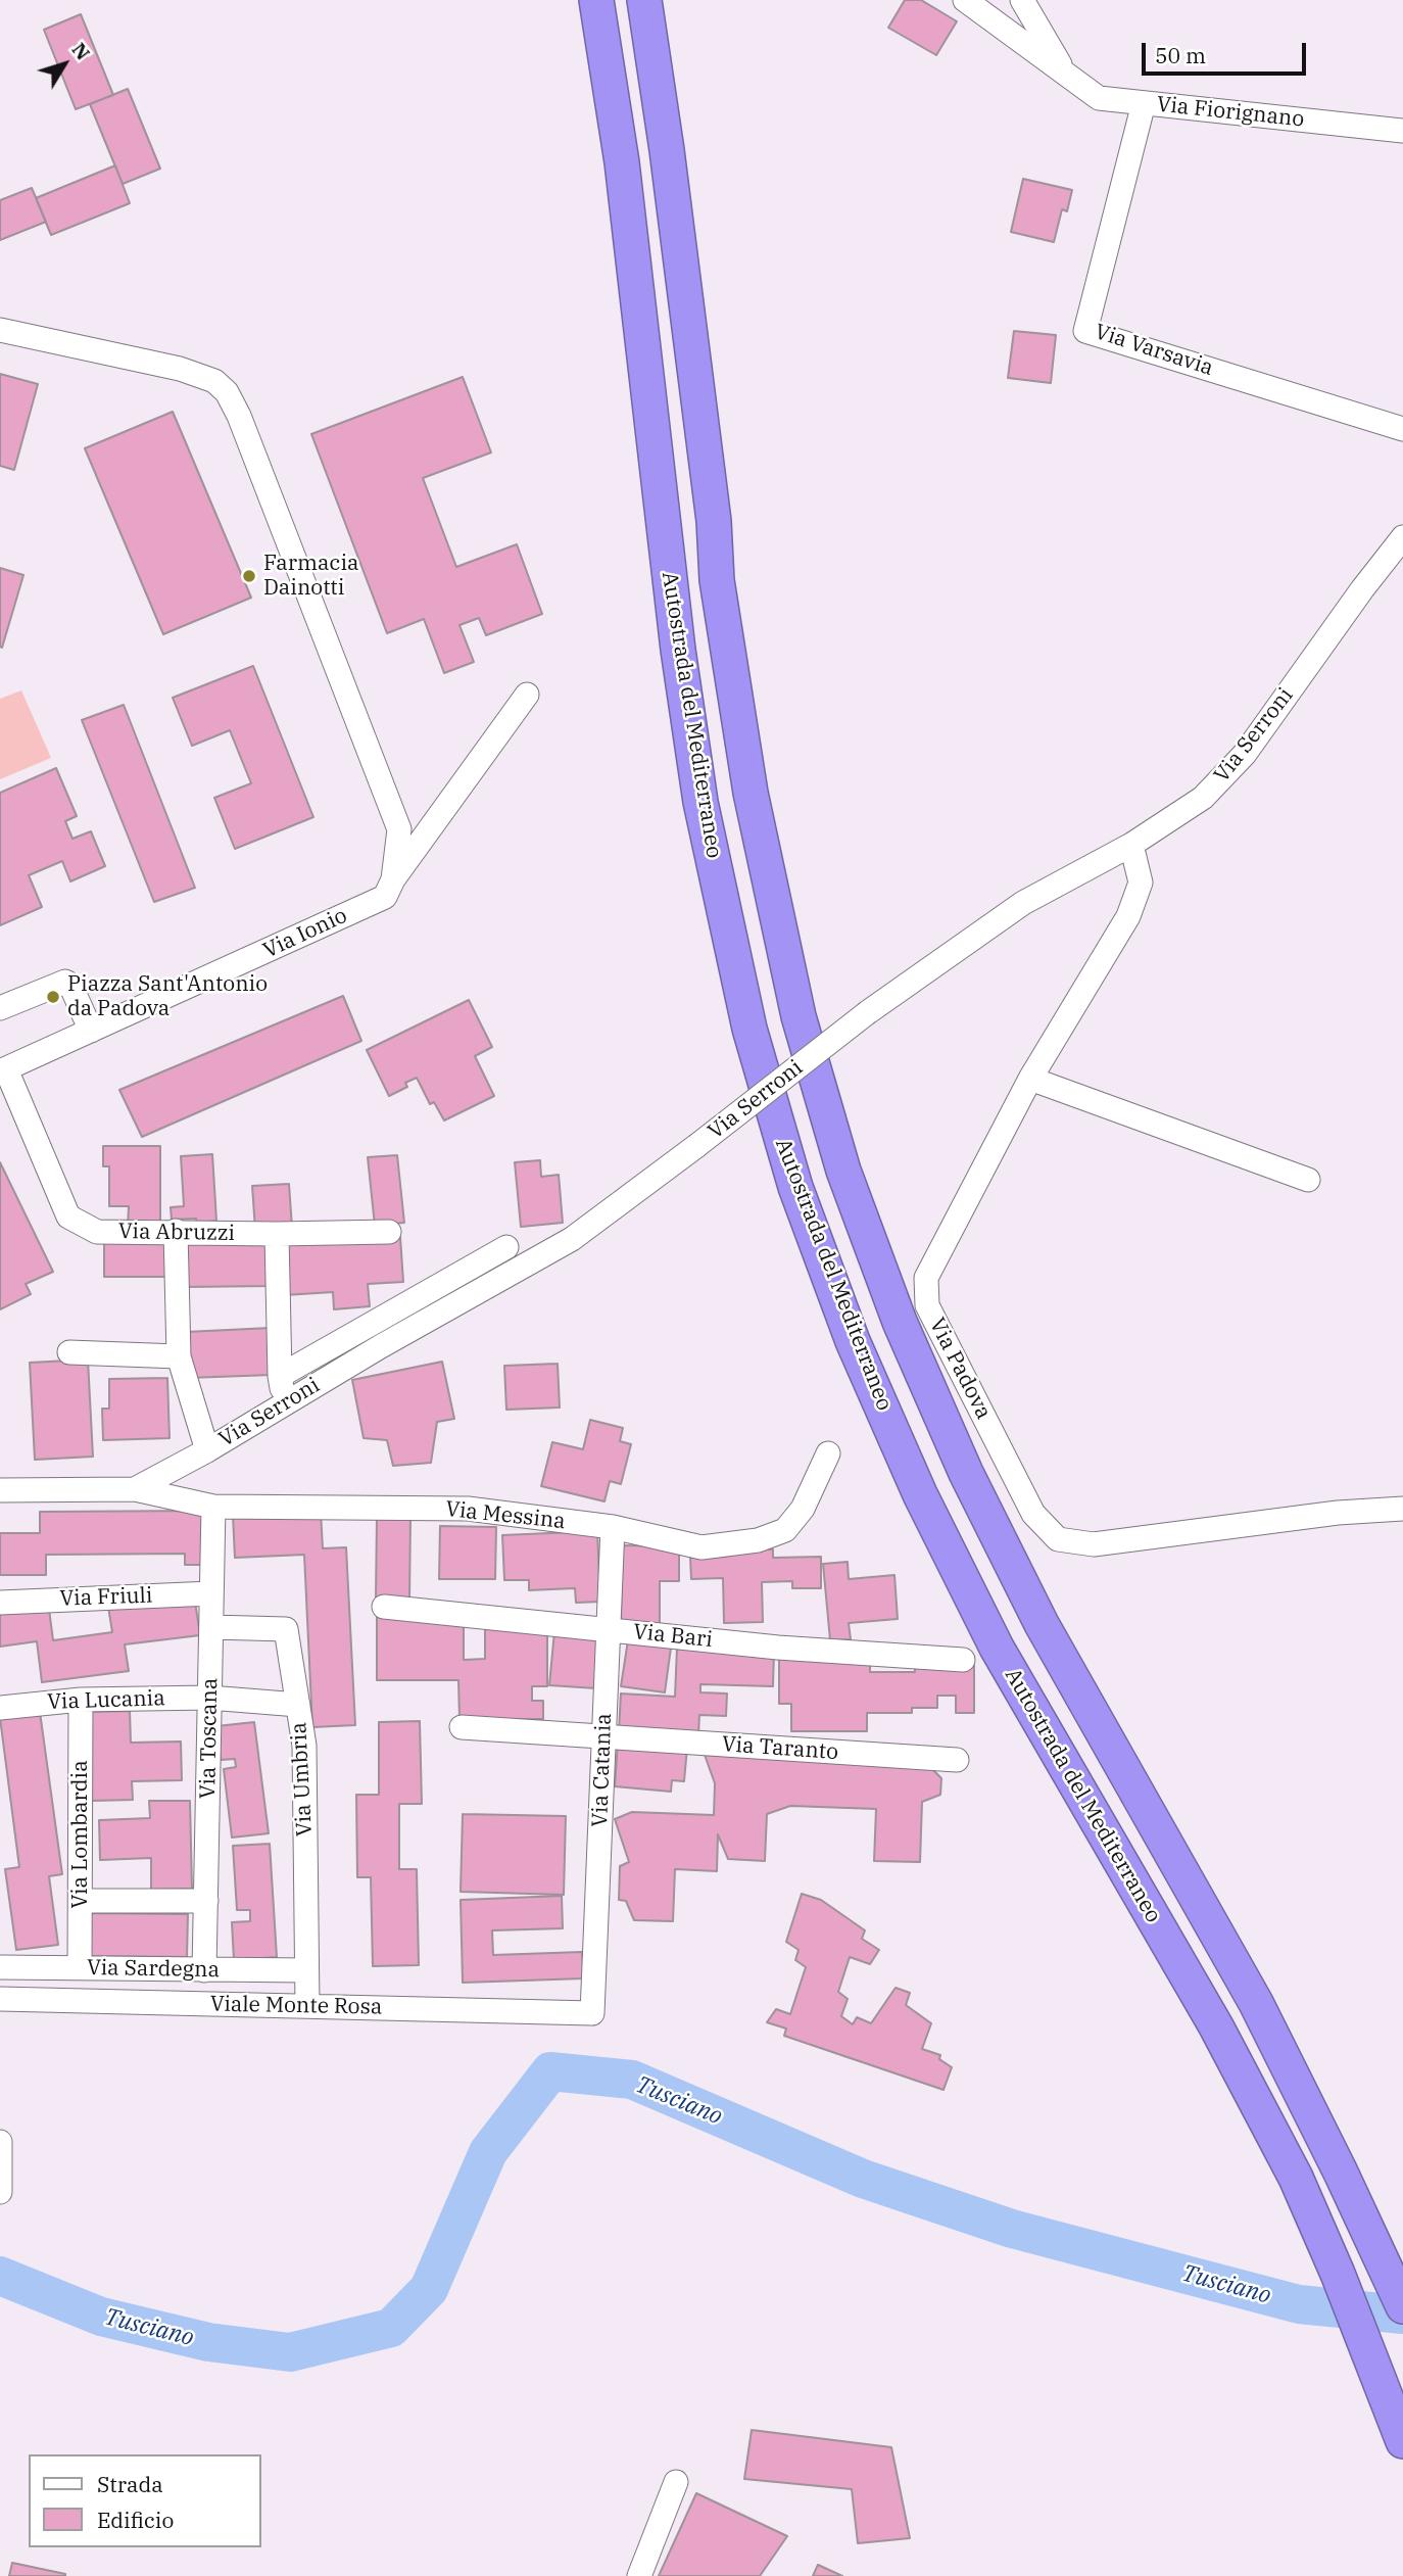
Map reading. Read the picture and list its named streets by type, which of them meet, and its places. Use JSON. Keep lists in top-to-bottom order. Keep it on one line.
{"streets":{"highway":["Autostrada del Mediterraneo"],"street":["Via Fiorignano","Via Varsavia","Via Serroni","Via Ionio","Via Abruzzi","Via Padova","Via Messina","Via Friuli","Via Bari","Via Lucania","Via Toscana","Via Taranto","Via Catania","Via Umbria","Via Lombardia","Via Sardegna","Viale Monte Rosa"]},"crossings":[["Via Fiorignano","Via Varsavia"],["Via Serroni","Via Padova"],["Via Serroni","Via Messina"],["Via Ionio","Via Abruzzi"],["Via Messina","Via Toscana"],["Via Messina","Via Catania"],["Via Friuli","Via Toscana"],["Via Bari","Via Catania"],["Via Lucania","Via Toscana"],["Via Lucania","Via Umbria"],["Via Lucania","Via Lombardia"],["Via Toscana","Via Umbria"],["Via Toscana","Via Sardegna"],["Via Taranto","Via Catania"],["Via Catania","Viale Monte Rosa"],["Via Umbria","Via Sardegna"],["Via Umbria","Viale Monte Rosa"],["Via Lombardia","Via Sardegna"]],"water":["Tusciano"],"places":["Farmacia Dainotti","Piazza Sant'Antonio da Padova"],"legend":["Strada","Edificio"],"scale_bar":"50 m","north":"top right"}
